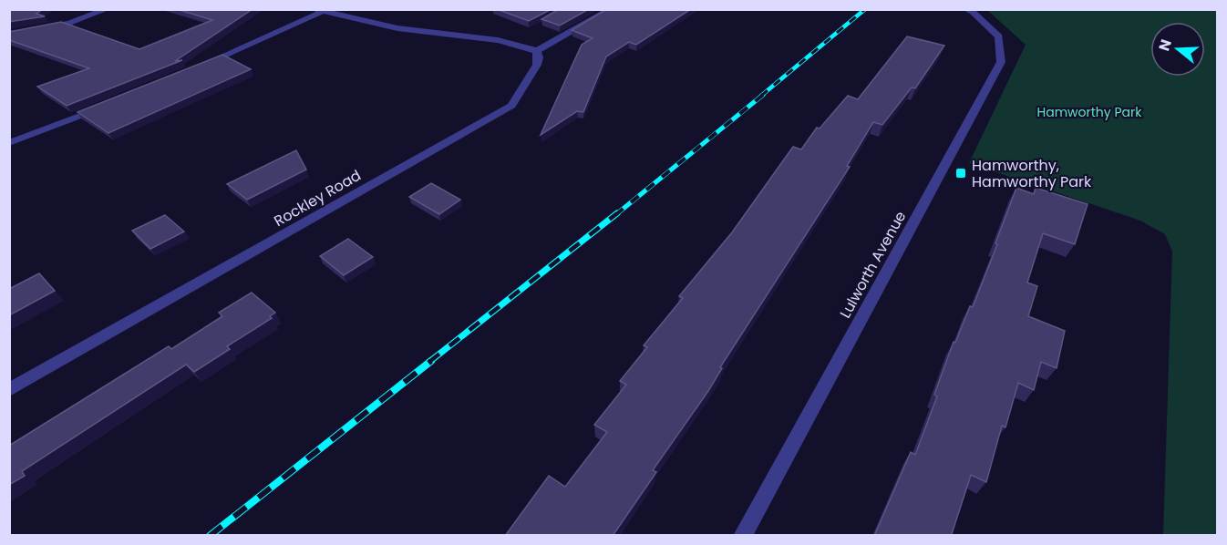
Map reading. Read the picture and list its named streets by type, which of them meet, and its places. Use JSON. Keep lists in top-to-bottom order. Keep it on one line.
{"streets":{"street":["Rockley Road","Lulworth Avenue"]},"parks":["Hamworthy Park"],"places":{"transit":["Hamworthy, Hamworthy Park"]},"north":"left"}
